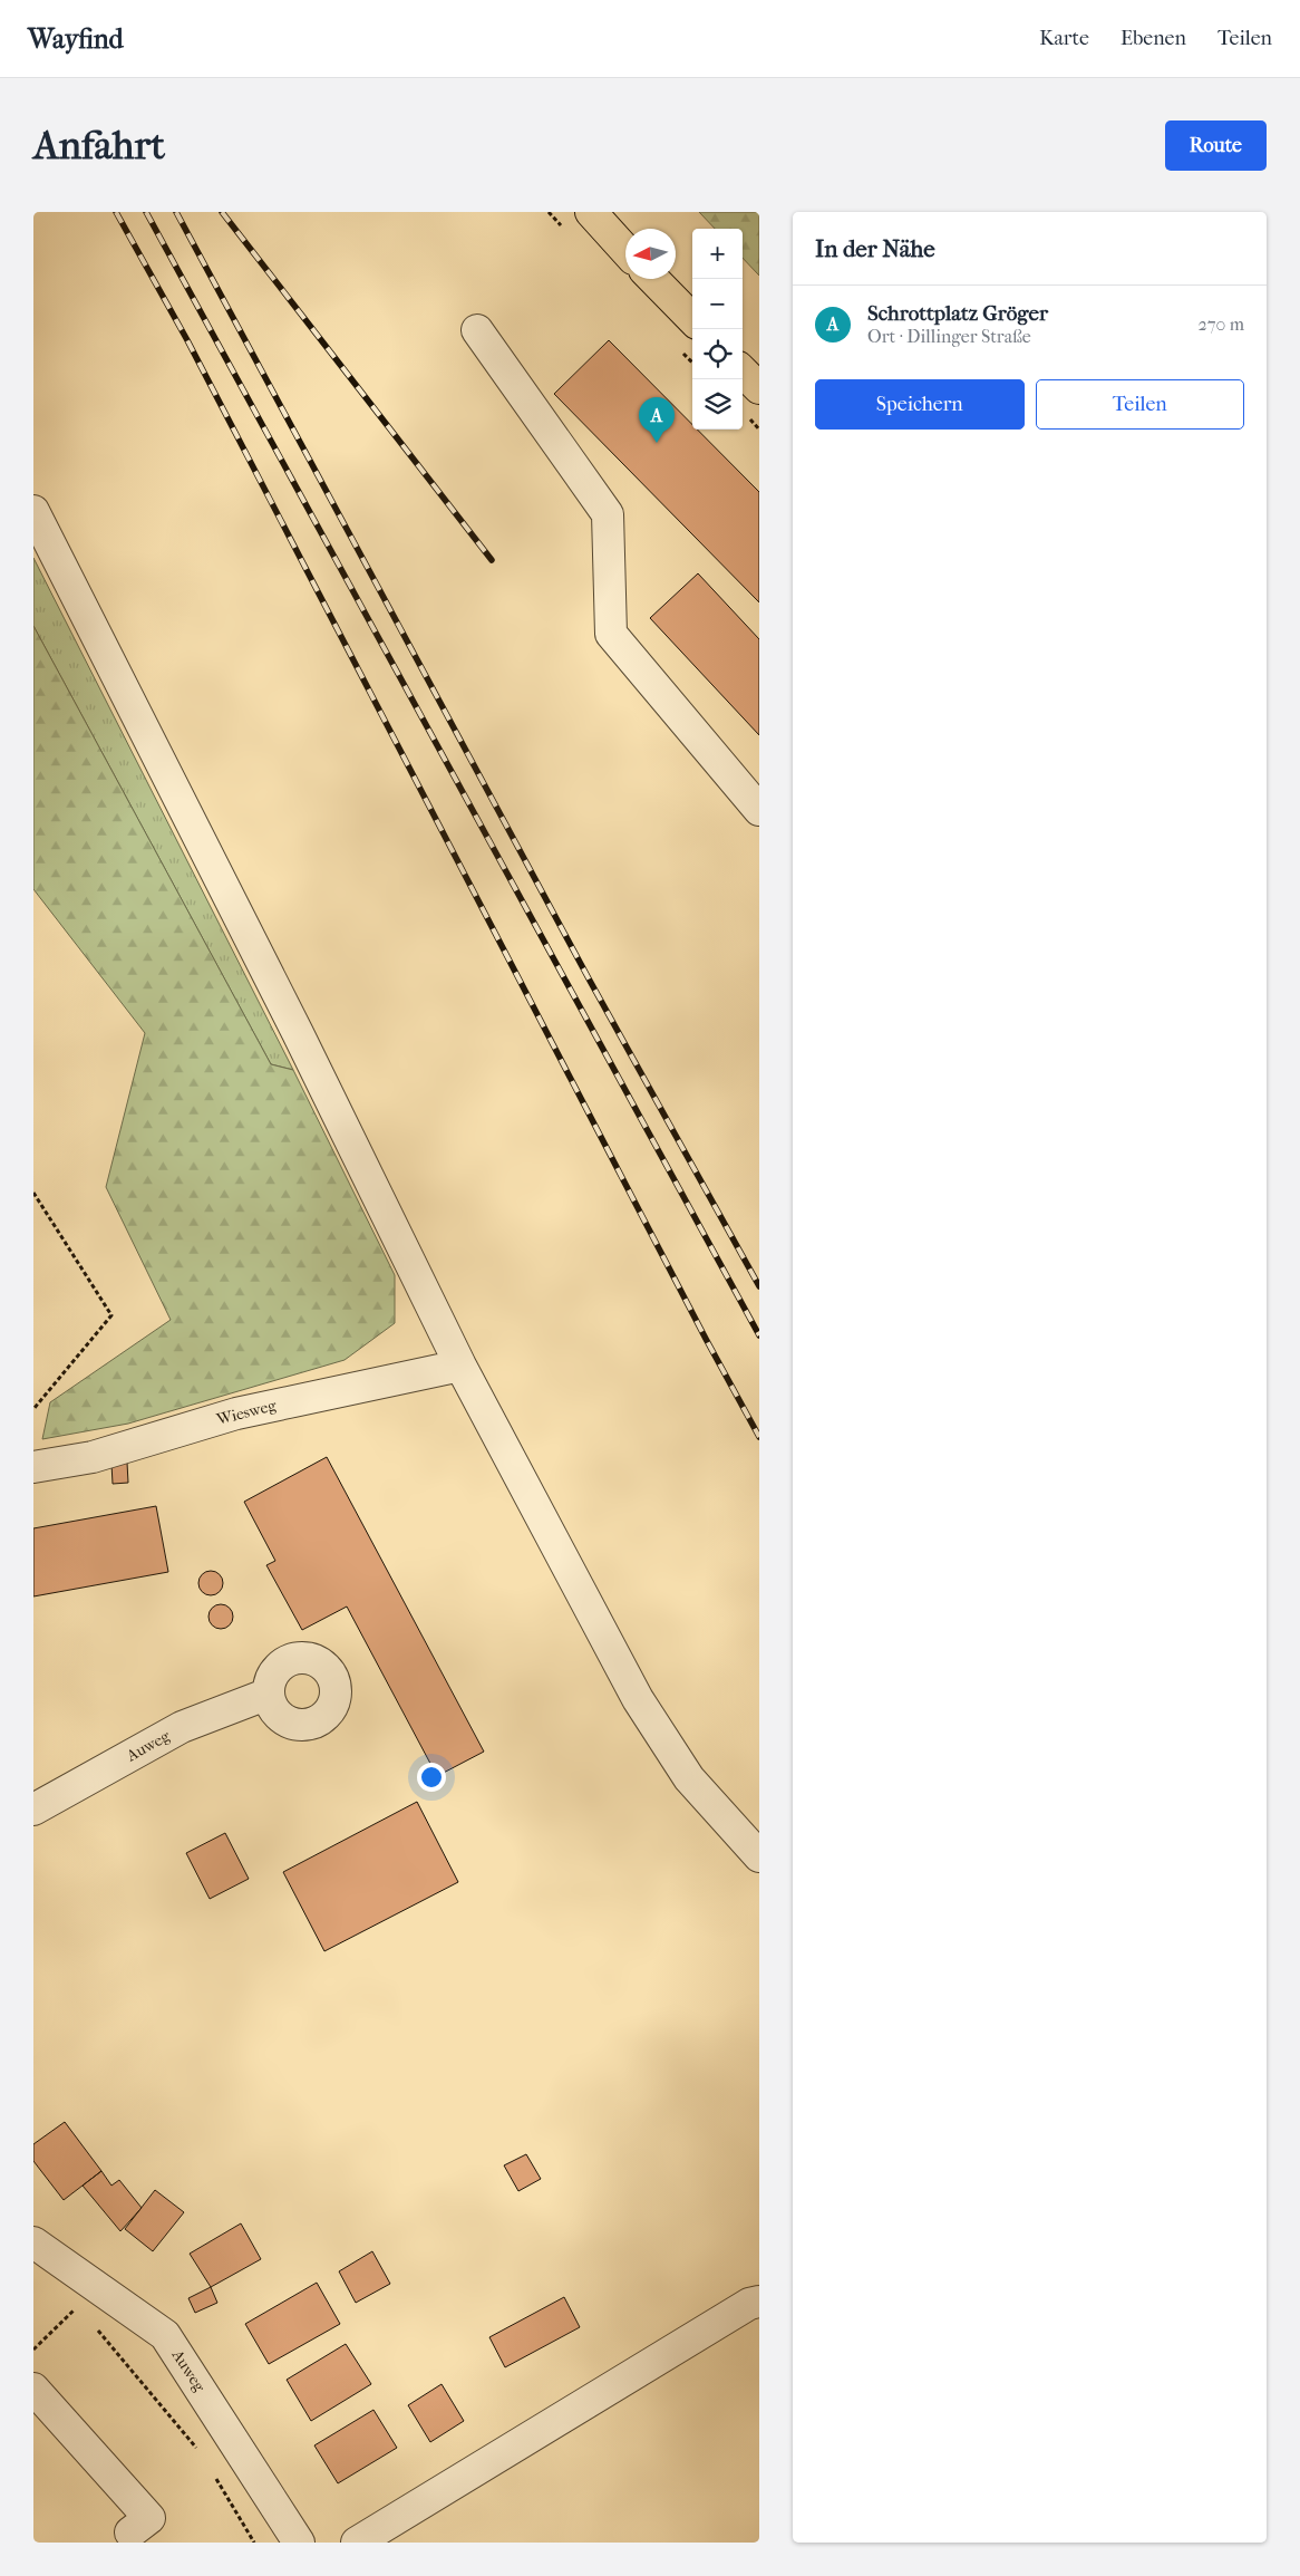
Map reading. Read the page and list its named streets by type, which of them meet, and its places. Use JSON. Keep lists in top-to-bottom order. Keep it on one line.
{"streets":{"street":["Wiesweg","Auweg"]},"north":"left","page":{"header":"Wayfind","nav":["Karte","Ebenen","Teilen"],"buttons":["Route",["Speichern","Teilen"]],"title":"Anfahrt","heading":"In der Nähe","map_buttons":["+","−"],"list":[{"mark":"A","name":"Schrottplatz Gröger","note":"Ort · Dillinger Straße","value":"270 m"}],"pins":"A"}}
